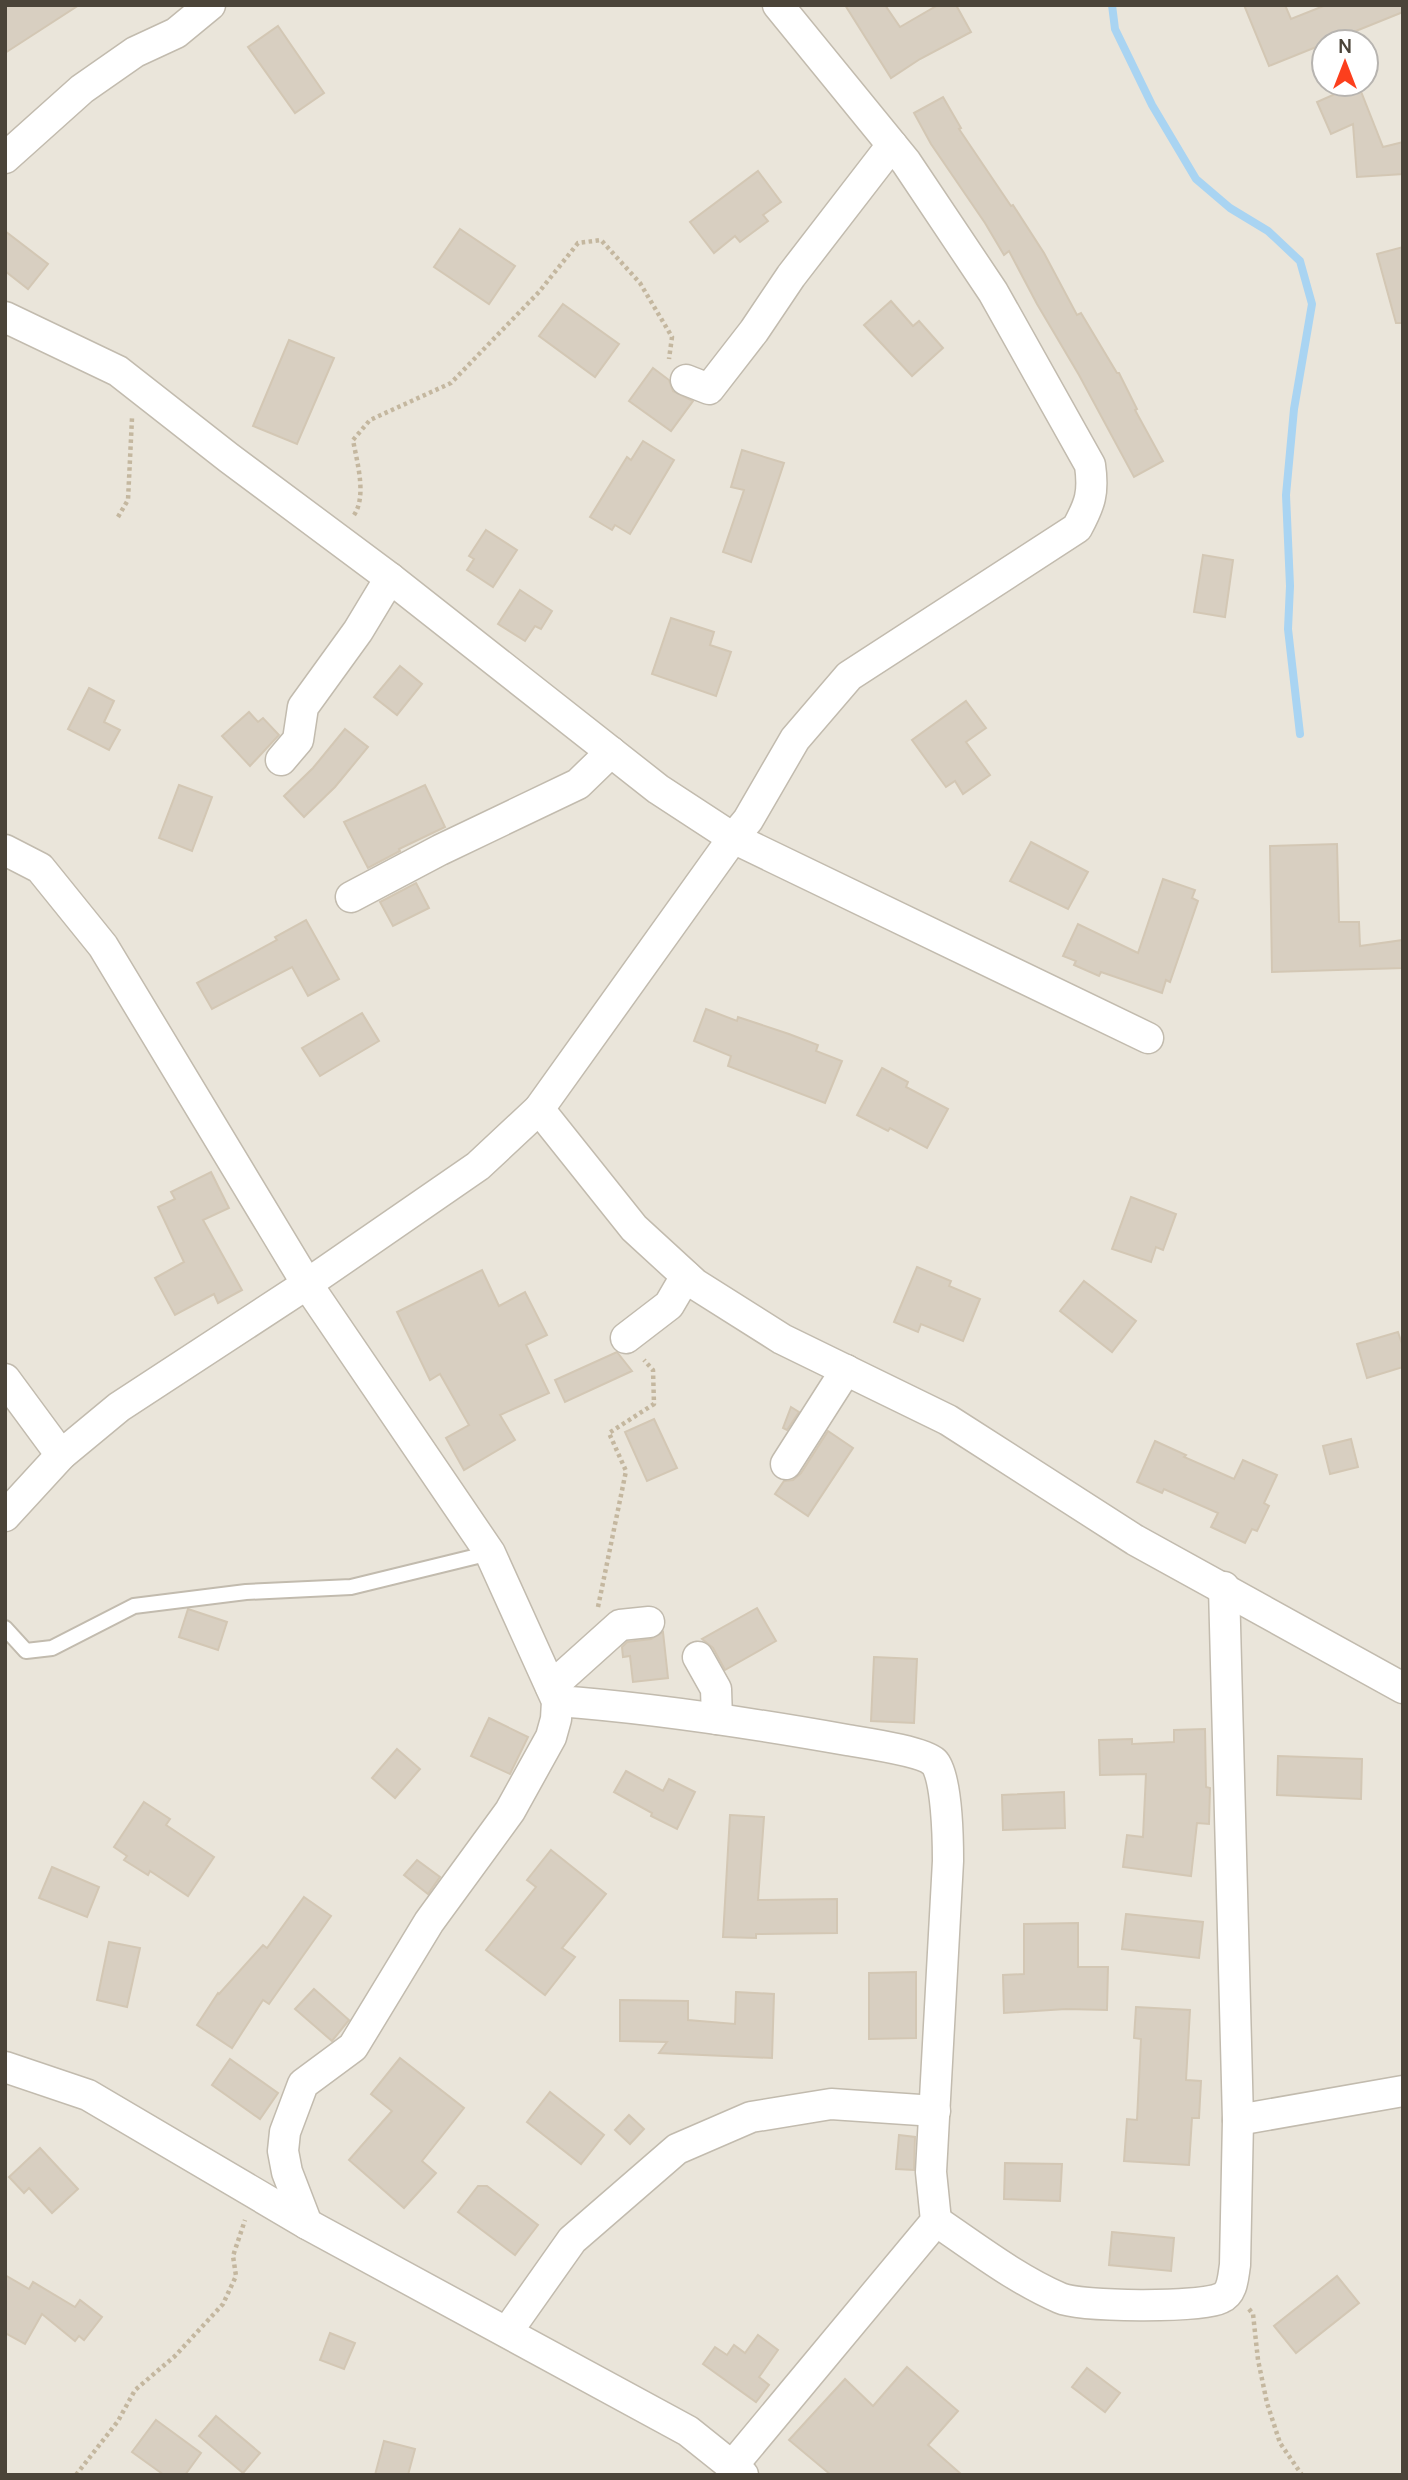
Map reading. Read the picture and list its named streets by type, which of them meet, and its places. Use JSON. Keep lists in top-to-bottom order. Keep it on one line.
{"north":"top"}
